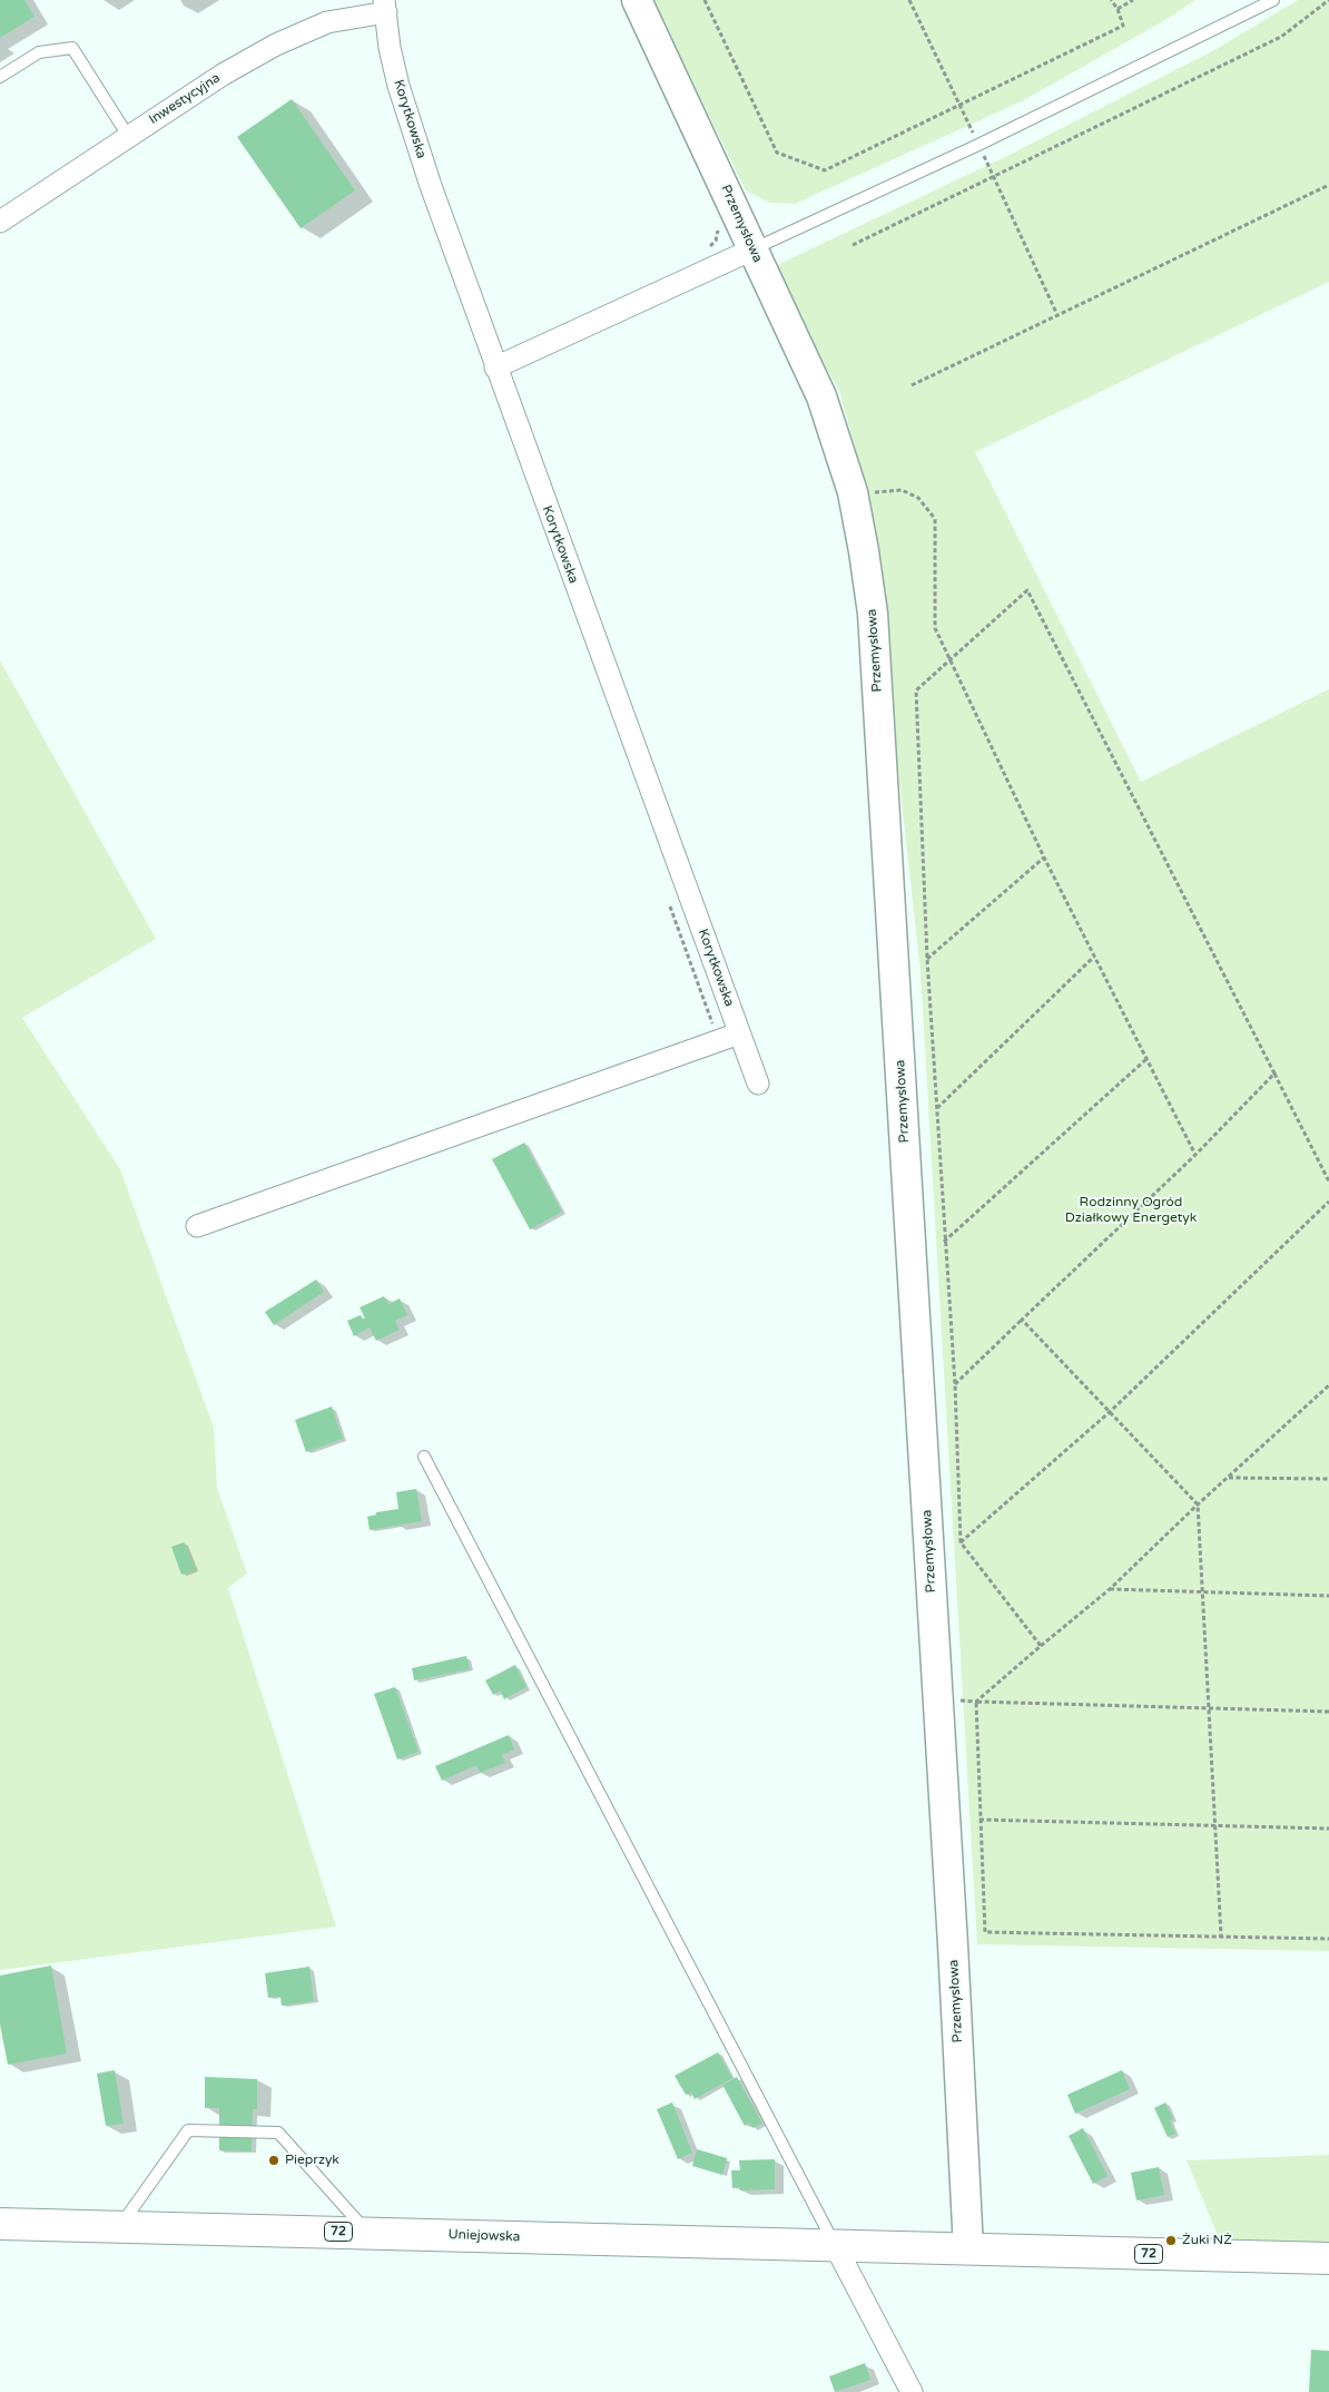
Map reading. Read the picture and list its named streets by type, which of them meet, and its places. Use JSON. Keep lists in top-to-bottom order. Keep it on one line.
{"streets":{"main road":["Przemysłowa","72","Uniejowska"],"street":["Inwestycyjna","Korytkowska"]},"crossings":[["Inwestycyjna","Korytkowska"],["Przemysłowa","72"],["Przemysłowa","Uniejowska"],["72","Uniejowska"]],"parks":["Rodzinny Ogród Działkowy Energetyk"],"places":["Pieprzyk","Żuki NŻ"]}
